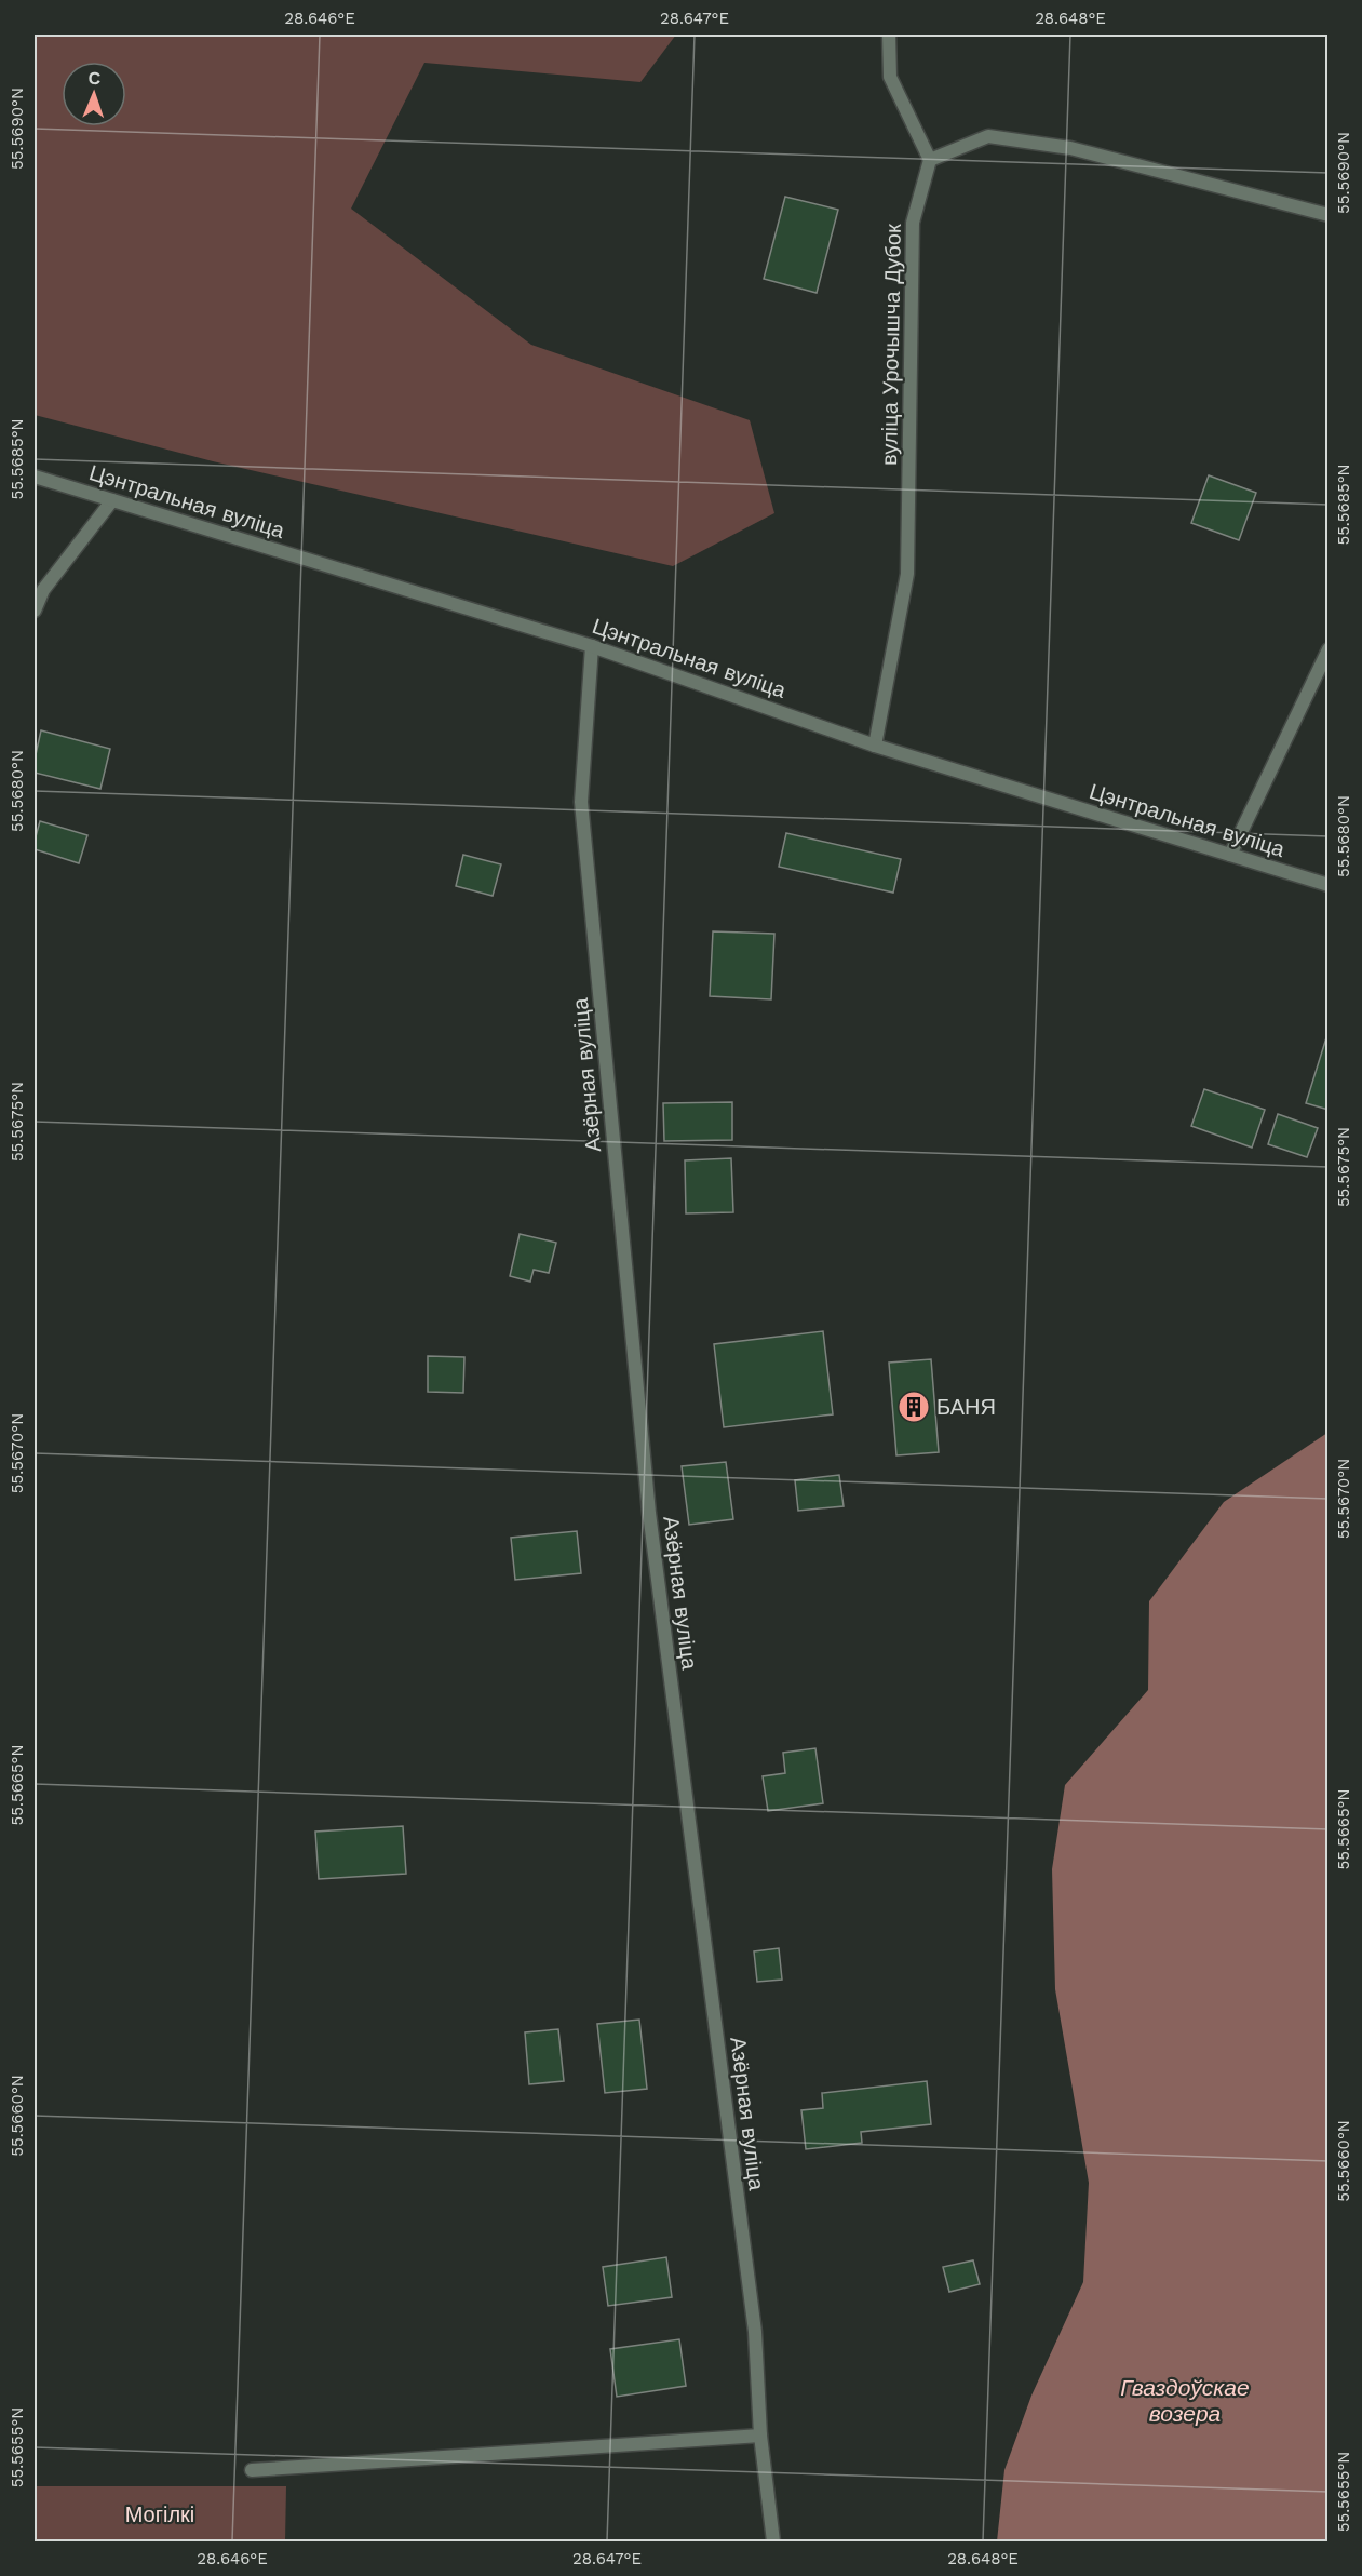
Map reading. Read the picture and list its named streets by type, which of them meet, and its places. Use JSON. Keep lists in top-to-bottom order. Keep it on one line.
{"streets":{"street":["вуліца Урочышча Дубок","Цэнтральная вуліца","Азёрная вуліца"]},"crossings":[["вуліца Урочышча Дубок","Цэнтральная вуліца"],["Цэнтральная вуліца","Азёрная вуліца"]],"water":["Гваздоўскае возера"],"parks":["Могілкі"],"places":{"building":["БАНЯ"]},"north":"top","coordinates":["28.646°E","28.647°E","28.648°E","55.5690°N","55.5685°N","55.5680°N","55.5675°N","55.5670°N","55.5665°N","55.5660°N","55.5655°N"]}
